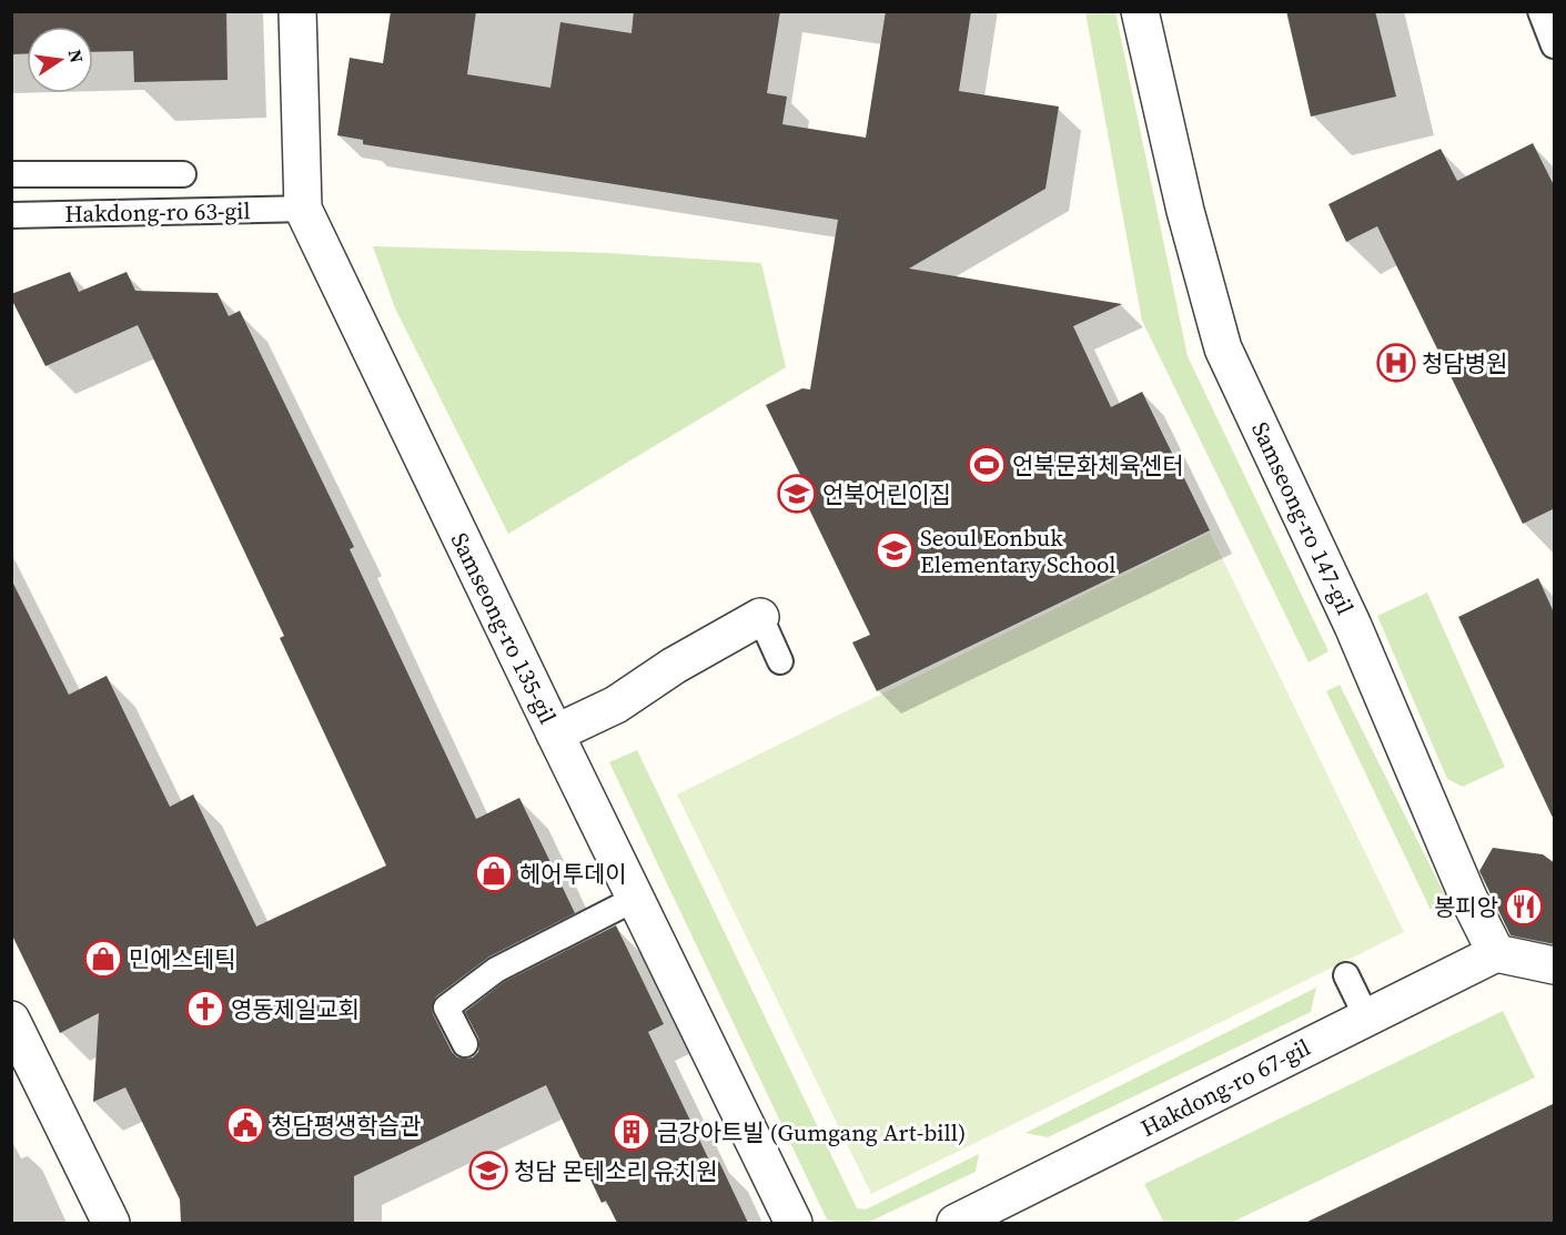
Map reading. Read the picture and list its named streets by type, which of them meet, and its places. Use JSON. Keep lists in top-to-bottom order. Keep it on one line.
{"streets":{"street":["Samseong-ro 147-gil","Samseong-ro 135-gil","Hakdong-ro 67-gil"],"lane":["Hakdong-ro 63-gil"]},"crossings":[["Hakdong-ro 63-gil","Samseong-ro 135-gil"],["Samseong-ro 147-gil","Hakdong-ro 67-gil"]],"places":{"hospital":["청담병원"],"sports":["언북문화체육센터"],"school or university":["언북어린이집","Seoul Eonbuk Elementary School","청담 몬테소리 유치원"],"shop":["헤어투데이","민에스테틱"],"restaurant":["봉피앙"],"church":["영동제일교회"],"public building":["청담평생학습관"],"building":["금강아트빌 (Gumgang Art-bill)"]},"north":"right"}
